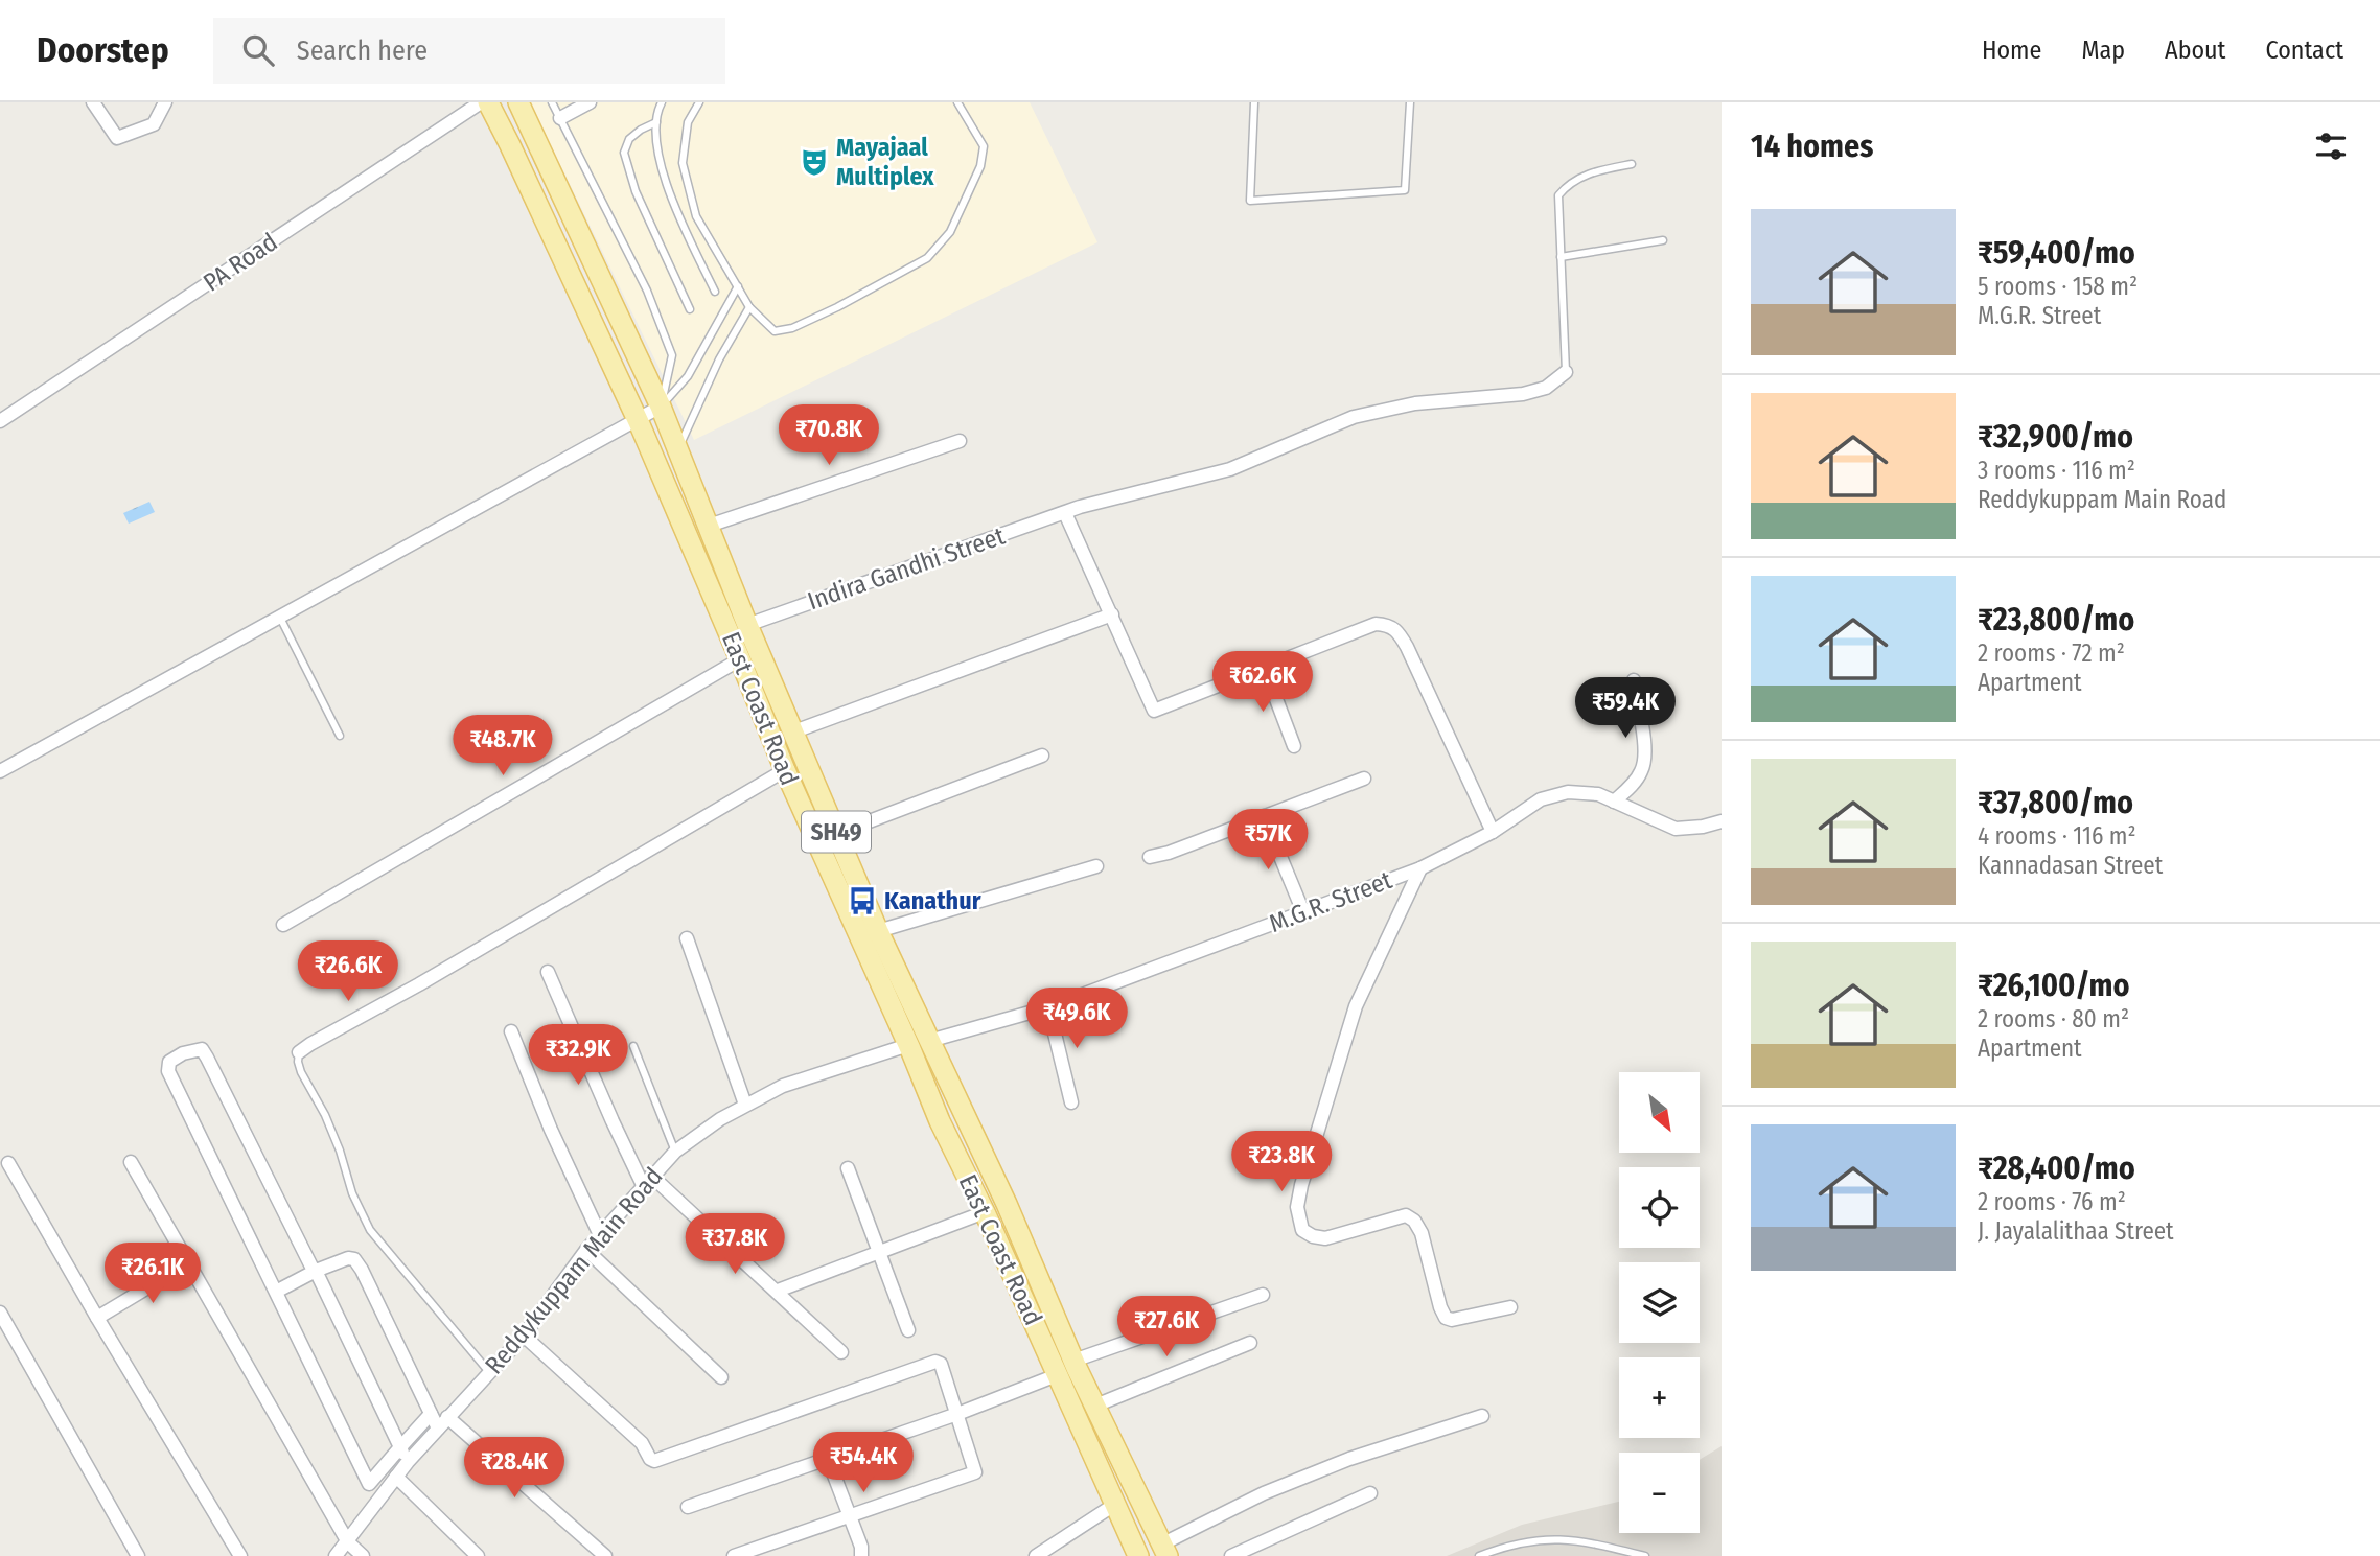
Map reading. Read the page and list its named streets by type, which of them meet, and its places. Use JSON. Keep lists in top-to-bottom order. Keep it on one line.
{"streets":{"main road":["East Coast Road","SH49"],"street":["PA Road","Indira Gandhi Street","M.G.R. Street","Reddykuppam Main Road"]},"crossings":[["Indira Gandhi Street","East Coast Road"],["East Coast Road","M.G.R. Street"],["East Coast Road","Reddykuppam Main Road"]],"places":{"theatre":["Mayajaal Multiplex"],"bus stop":["Kanathur"]},"north":"bottom right","page":{"header":"Doorstep","search":"Search here","nav":["Home","Map","About","Contact"],"heading":"14 homes","list":[{"name":"₹59,400/mo","note":"5 rooms · 158 m² · M.G.R. Street"},{"name":"₹32,900/mo","note":"3 rooms · 116 m² · Reddykuppam Main Road"},{"name":"₹23,800/mo","note":"2 rooms · 72 m² · Apartment"},{"name":"₹37,800/mo","note":"4 rooms · 116 m² · Kannadasan Street"},{"name":"₹26,100/mo","note":"2 rooms · 80 m² · Apartment"},{"name":"₹28,400/mo","note":"2 rooms · 76 m² · J. Jayalalithaa Street"}],"price":["₹70.8K","₹62.6K","₹59.4K","₹48.7K","₹57K","₹26.6K","₹49.6K","₹32.9K","₹23.8K","₹37.8K","₹26.1K","₹27.6K","₹54.4K","₹28.4K"],"map_buttons":["+","−"]}}
